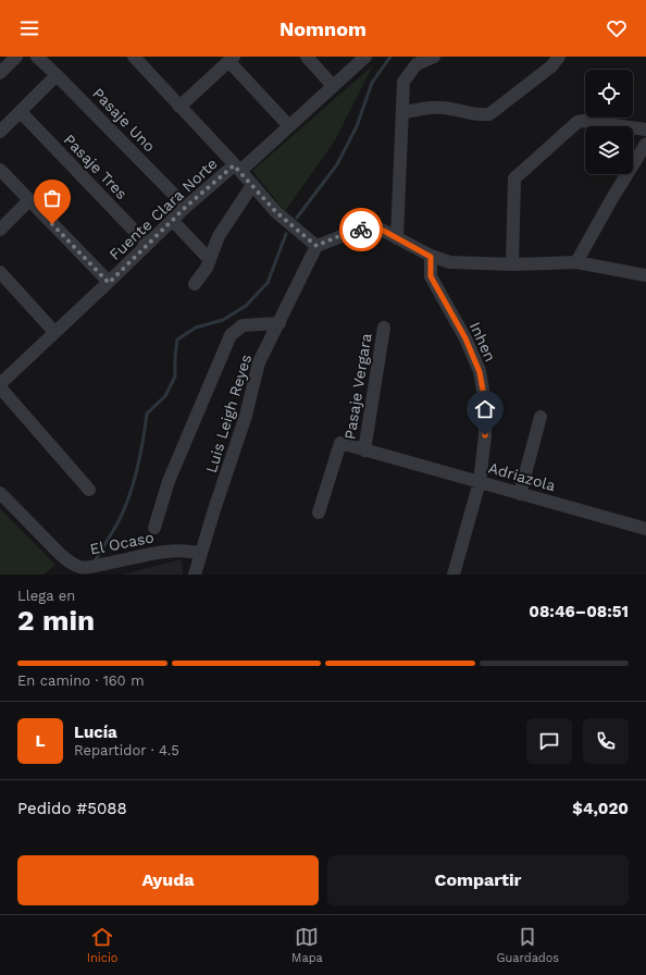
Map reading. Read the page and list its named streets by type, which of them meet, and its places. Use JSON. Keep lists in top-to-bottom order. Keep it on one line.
{"streets":{"street":["Pasaje Uno","Pasaje Tres","Fuente Clara Norte","Inhen","Pasaje Vergara","Luis Leigh Reyes","Adriazola","El Ocaso"]},"crossings":[["Pasaje Uno","Fuente Clara Norte"],["Pasaje Tres","Fuente Clara Norte"],["Inhen","Adriazola"],["Pasaje Vergara","Adriazola"],["Luis Leigh Reyes","El Ocaso"]],"page":{"header":"Nomnom","heading":["2 min","Llega en","08:46–08:51"],"panel":["Lucía","Repartidor · 4.5","Pedido #5088","$4,020"],"bar":"En camino · 160 m","round":"L","buttons":["Ayuda","Compartir"],"tabs":["Inicio","Mapa","Guardados"]}}
